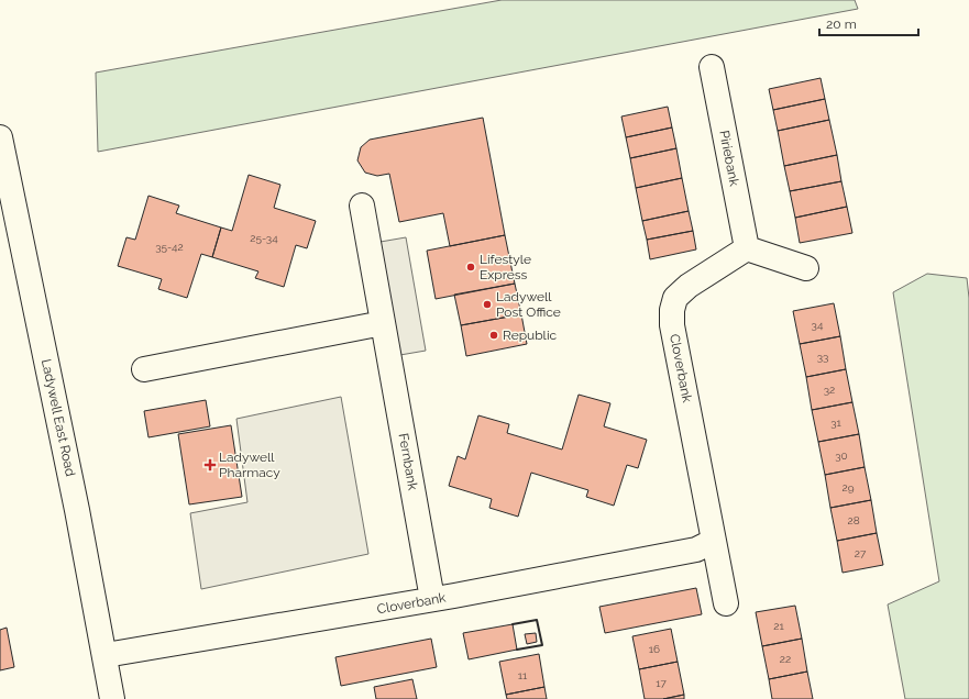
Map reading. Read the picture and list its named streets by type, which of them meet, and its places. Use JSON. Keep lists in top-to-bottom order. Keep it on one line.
{"streets":{"street":["Piriebank","Cloverbank","Ladywell East Road","Fernbank"]},"crossings":[["Piriebank","Cloverbank"],["Cloverbank","Ladywell East Road"],["Cloverbank","Fernbank"]],"places":{"other":["Lifestyle Express","Ladywell Post Office","Republic"],"health":["Ladywell Pharmacy"]},"house_numbers":["25-34","35-42","34","33","32","31","30","29","28","27","21","16","22","11","17"],"scale_bar":"20 m"}
